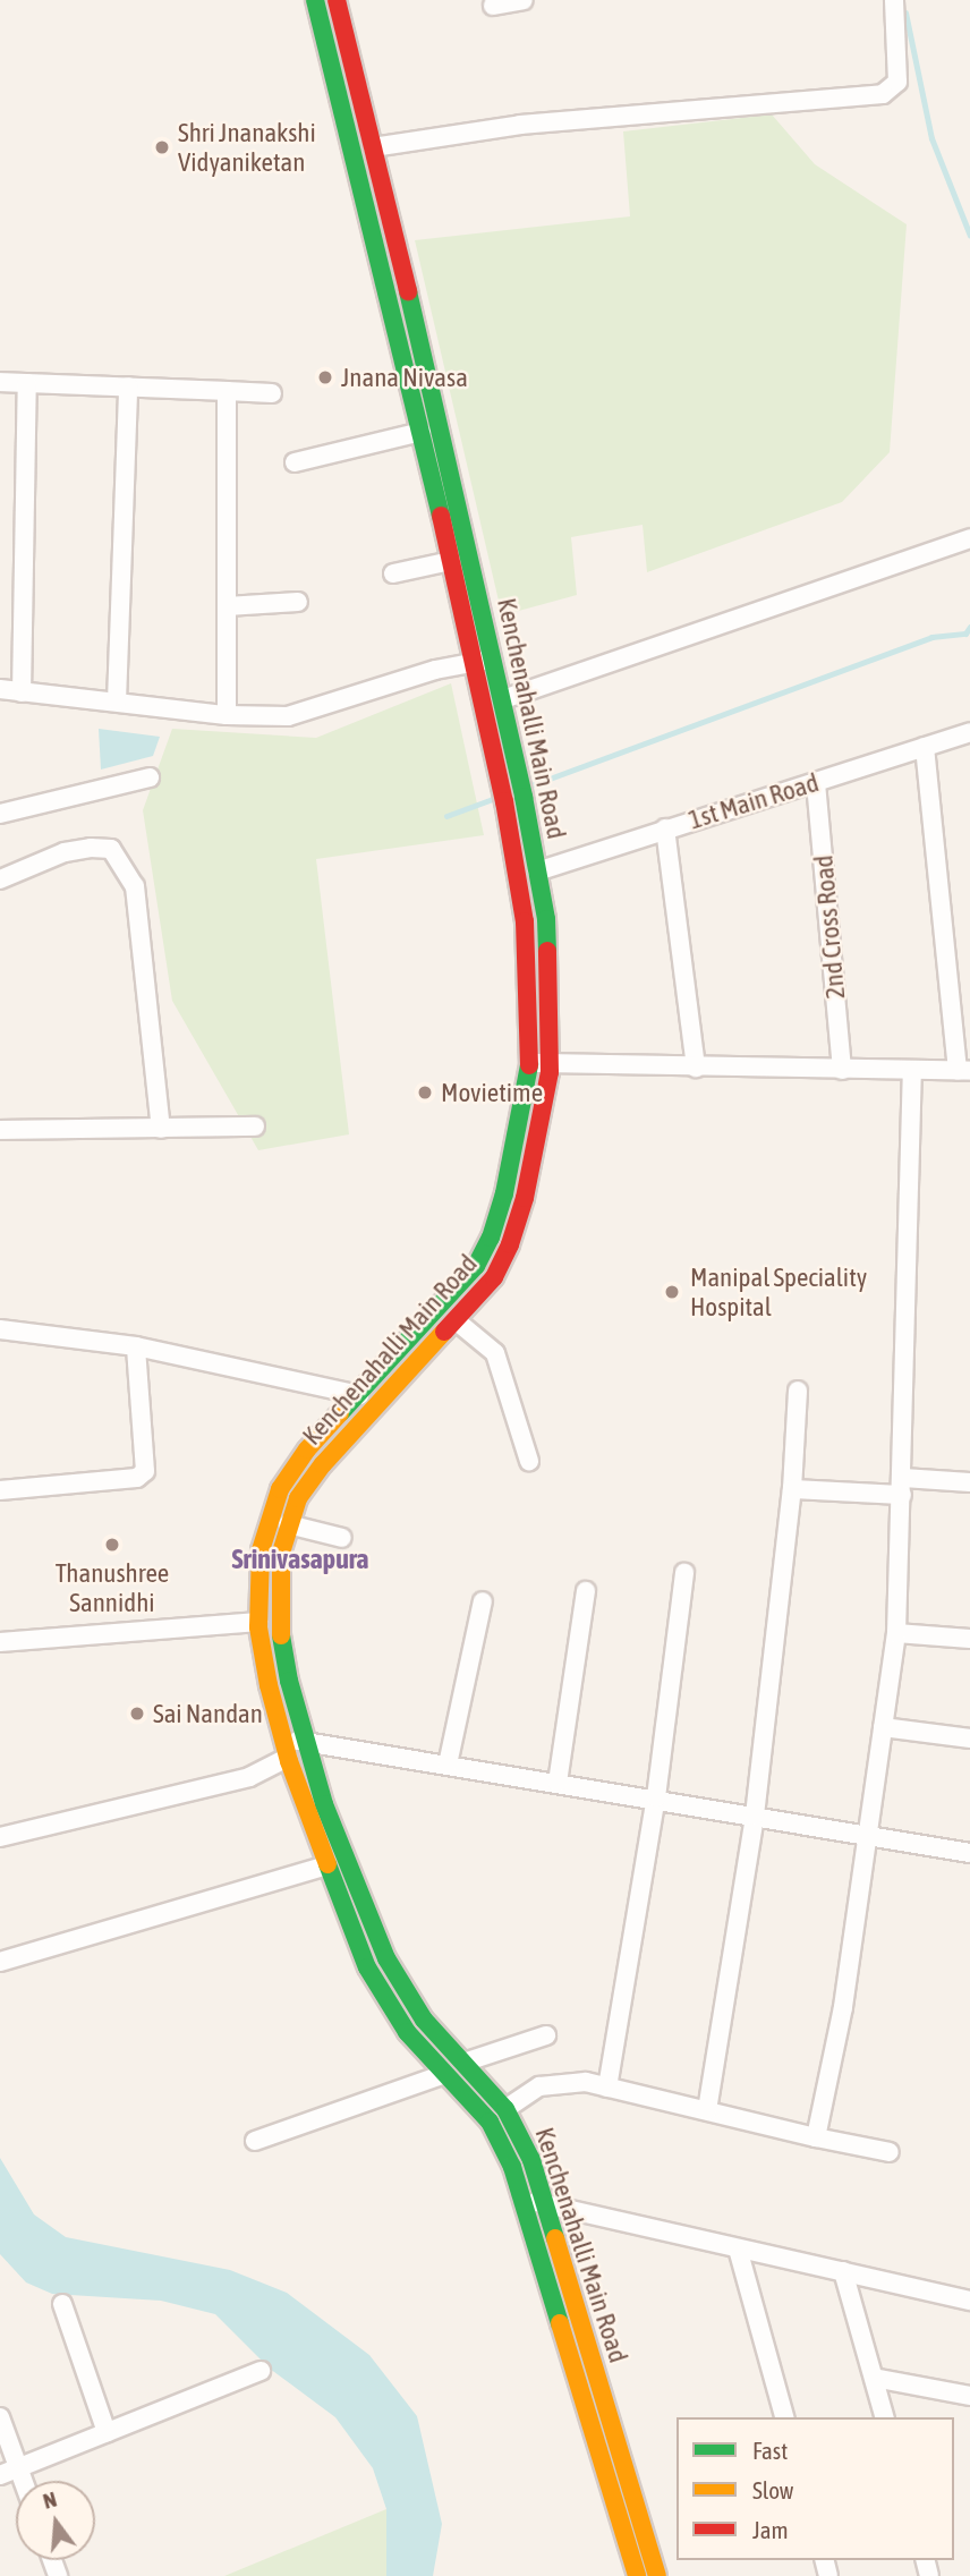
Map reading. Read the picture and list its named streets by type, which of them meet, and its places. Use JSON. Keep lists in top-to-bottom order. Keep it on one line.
{"streets":{"main road":["Kenchenahalli Main Road"],"street":["1st Main Road","2nd Cross Road"]},"crossings":[["Kenchenahalli Main Road","1st Main Road"],["1st Main Road","2nd Cross Road"]],"districts":["Srinivasapura"],"places":["Shri Jnanakshi Vidyaniketan","Jnana Nivasa","Movietime","Manipal Speciality Hospital","Thanushree Sannidhi","Sai Nandan"],"legend":["Fast","Slow","Jam"],"north":"top"}
